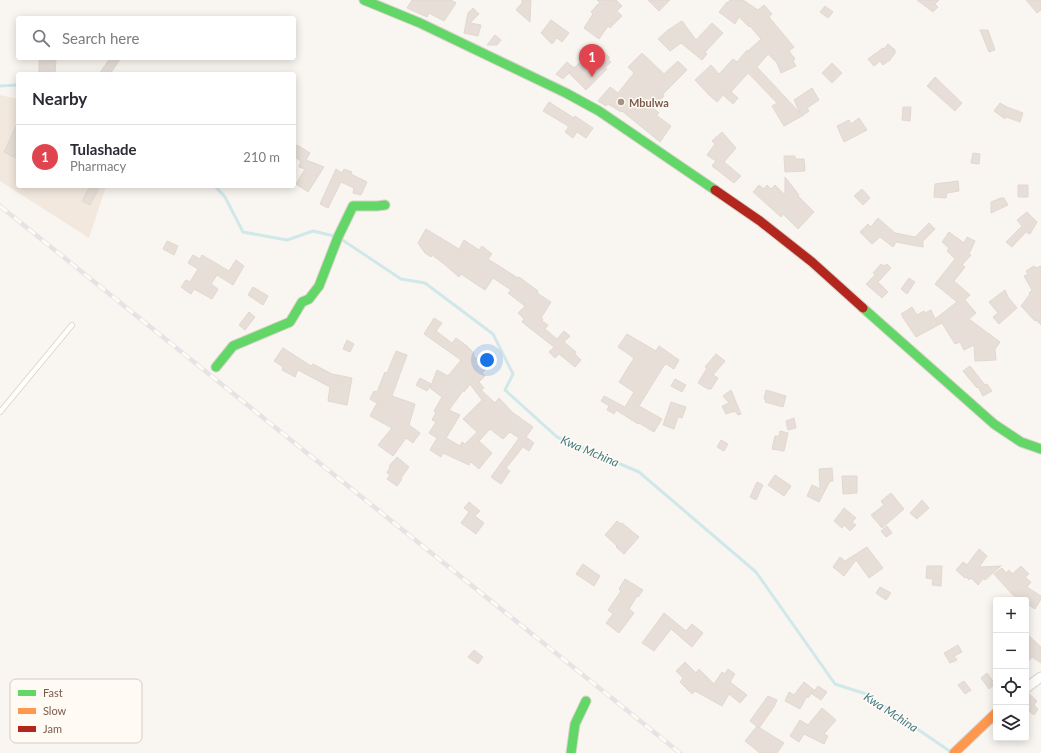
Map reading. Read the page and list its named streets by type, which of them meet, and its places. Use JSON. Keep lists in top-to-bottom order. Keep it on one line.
{"water":["Kwa Mchina"],"places":["Mbulwa"],"legend":["Fast","Slow","Jam"],"page":{"search":"Search here","pins":"1","heading":"Nearby","list":[{"mark":"1","name":"Tulashade","note":"Pharmacy","value":"210 m"}],"map_buttons":["+","−"]}}
